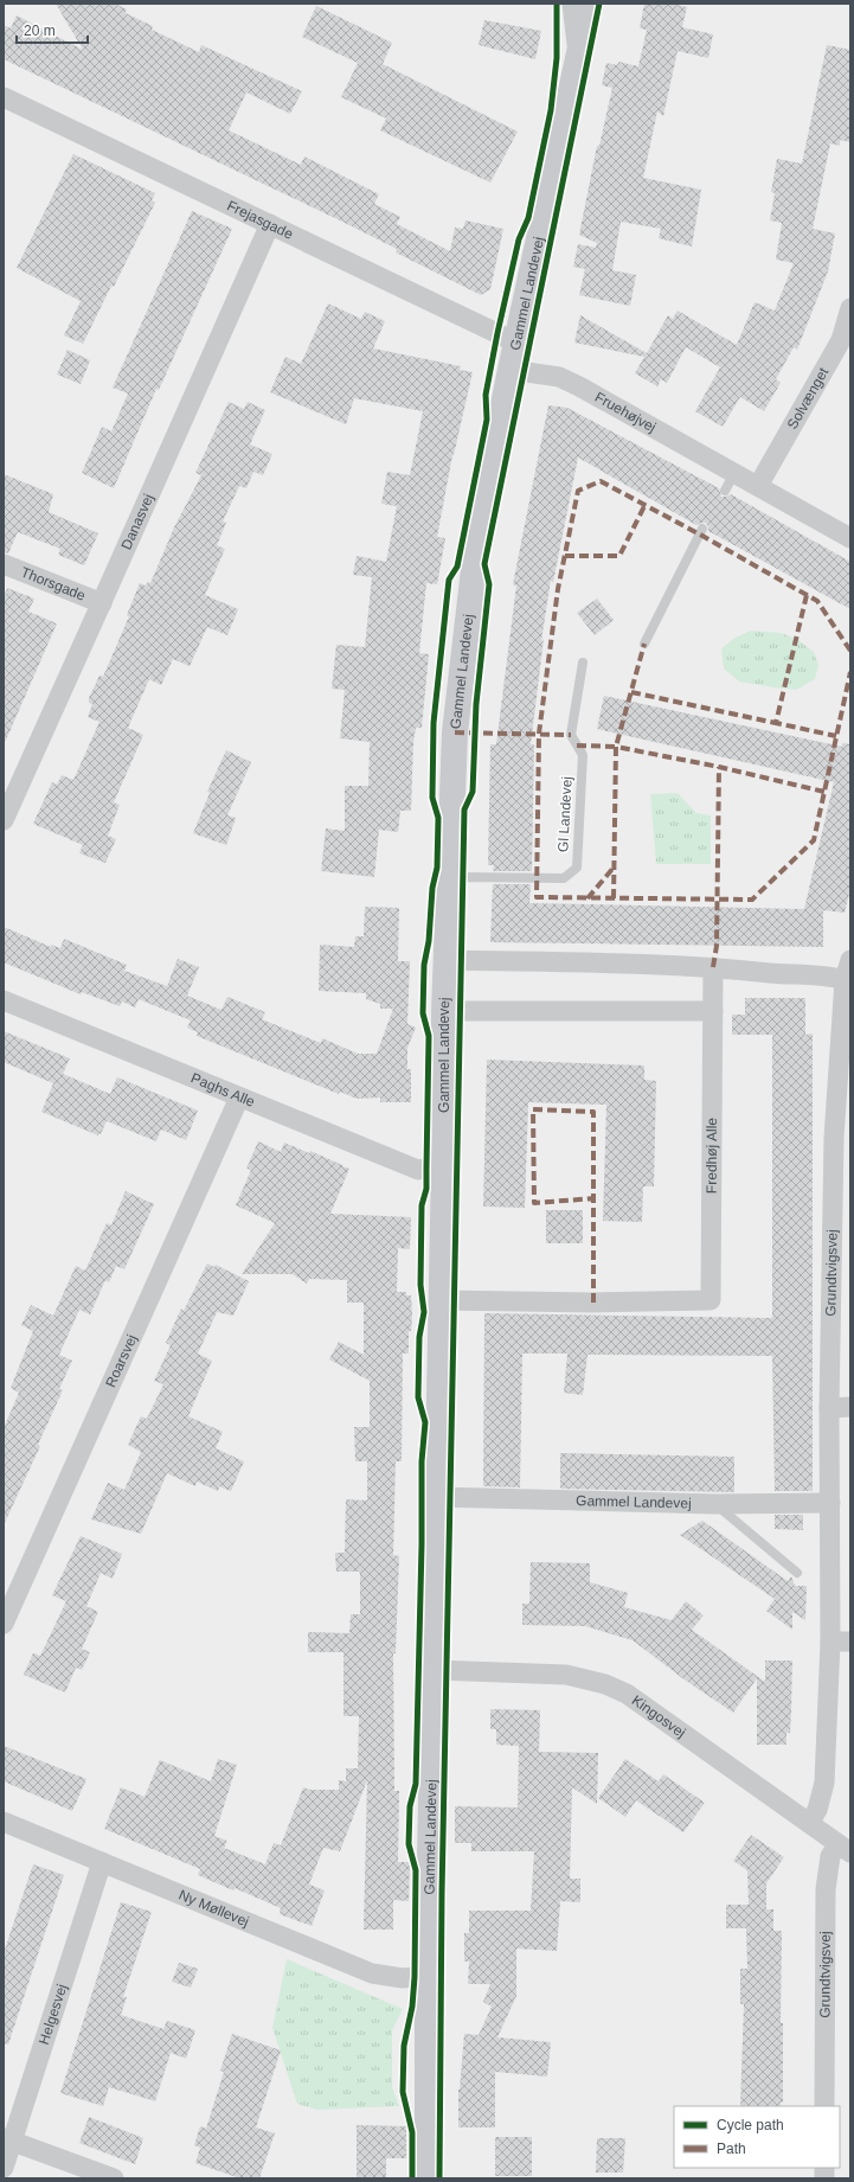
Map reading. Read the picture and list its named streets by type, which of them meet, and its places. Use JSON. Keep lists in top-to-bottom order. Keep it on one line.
{"streets":{"street":["Frejasgade","Gammel Landevej","Solvænget","Fruehøjvej","Danasvej","Thorsgade","Paghs Alle","Fredhøj Alle","Grundtvigsvej","Roarsvej","Kingosvej","Ny Møllevej","Helgesvej"],"lane":["Gl Landevej"]},"crossings":[["Frejasgade","Gammel Landevej"],["Frejasgade","Danasvej"],["Gammel Landevej","Fruehøjvej"],["Gammel Landevej","Gl Landevej"],["Gammel Landevej","Paghs Alle"],["Gammel Landevej","Fredhøj Alle"],["Gammel Landevej","Grundtvigsvej"],["Gammel Landevej","Kingosvej"],["Gammel Landevej","Ny Møllevej"],["Solvænget","Fruehøjvej"],["Danasvej","Thorsgade"],["Paghs Alle","Roarsvej"],["Grundtvigsvej","Kingosvej"],["Ny Møllevej","Helgesvej"]],"legend":["Cycle path","Path"],"scale_bar":"20 m"}
